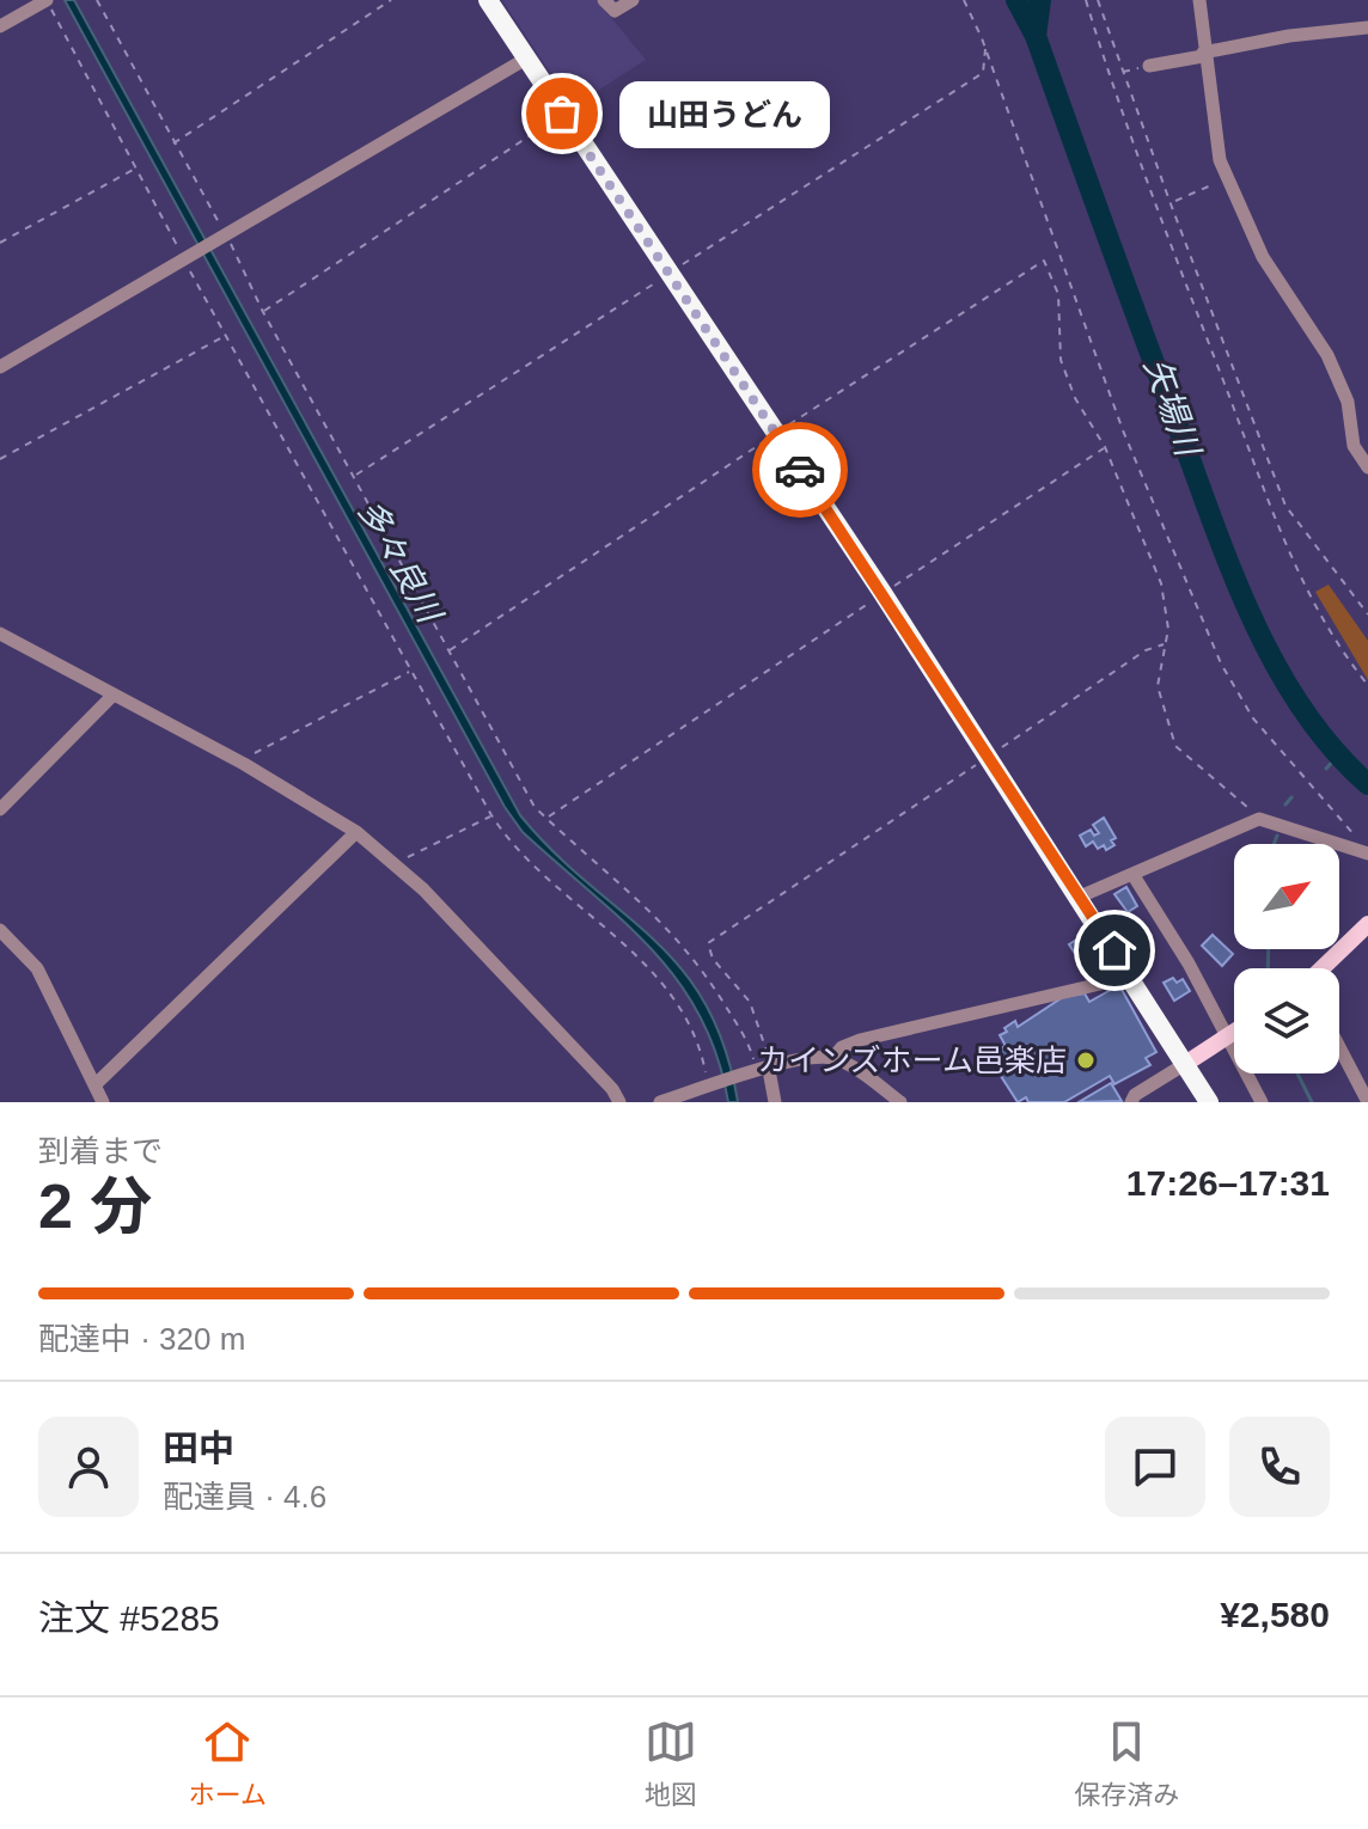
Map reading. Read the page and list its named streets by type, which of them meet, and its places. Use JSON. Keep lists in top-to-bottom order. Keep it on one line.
{"water":["矢場川","多々良川"],"places":["山田うどん","カインズホーム邑楽店"],"north":"top right","page":{"bubble":"山田うどん","heading":["2 分","到着まで","17:26–17:31"],"panel":["田中","配達員 · 4.6","注文 #5285","¥2,580"],"bar":"配達中 · 320 m","tabs":["ホーム","地図","保存済み"]}}
